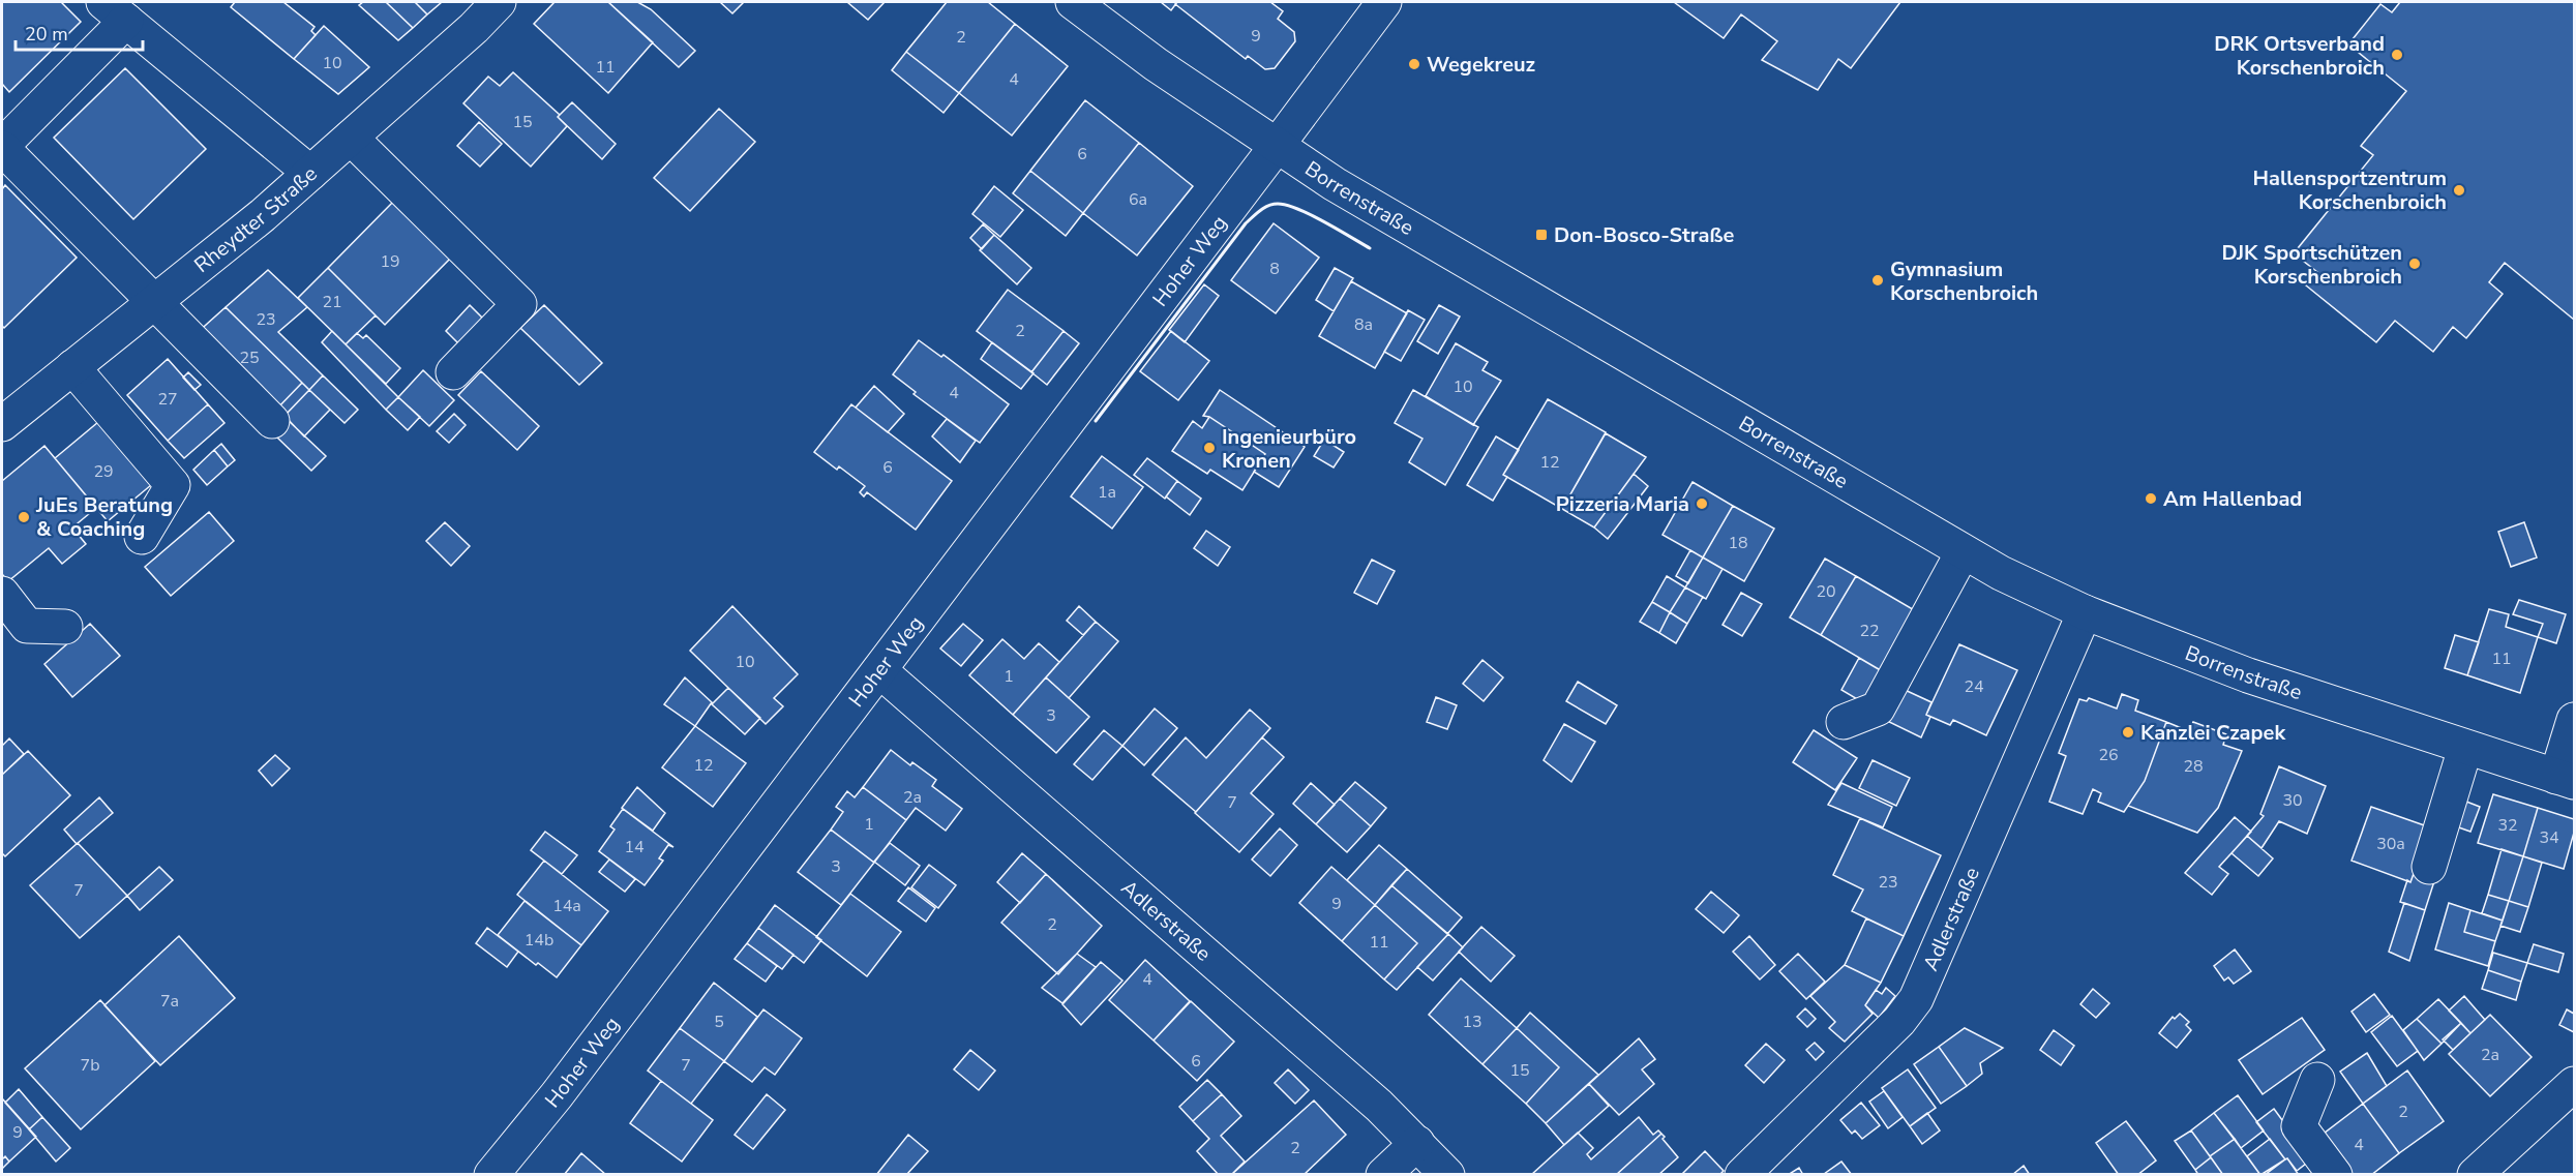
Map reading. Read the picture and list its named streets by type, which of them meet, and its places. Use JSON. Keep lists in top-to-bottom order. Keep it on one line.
{"streets":{"street":["Borrenstraße","Rheydter Straße","Hoher Weg","Adlerstraße"]},"crossings":[["Borrenstraße","Hoher Weg"],["Borrenstraße","Adlerstraße"],["Hoher Weg","Adlerstraße"]],"places":{"other":["DRK Ortsverband Korschenbroich","Wegekreuz","Hallensportzentrum Korschenbroich","DJK Sportschützen Korschenbroich","Gymnasium Korschenbroich","Ingenieurbüro Kronen","Am Hallenbad","Pizzeria Maria","JuEs Beratung & Coaching","Kanzlei Czapek"],"transit":["Don-Bosco-Straße"]},"house_numbers":["9","2","10","11","4","15","6","6a","19","8","21","23","8a","2","25","10","4","27","12","6","29","1a","18","20","22","11","10","1","24","3","26","12","28","2a","30","7","1","32","34","30a","14","3","23","7","9","14a","2","14b","11","4","7a","5","13","2a","6","7b","7","15","2","9","4","2"],"scale_bar":"20 m"}
